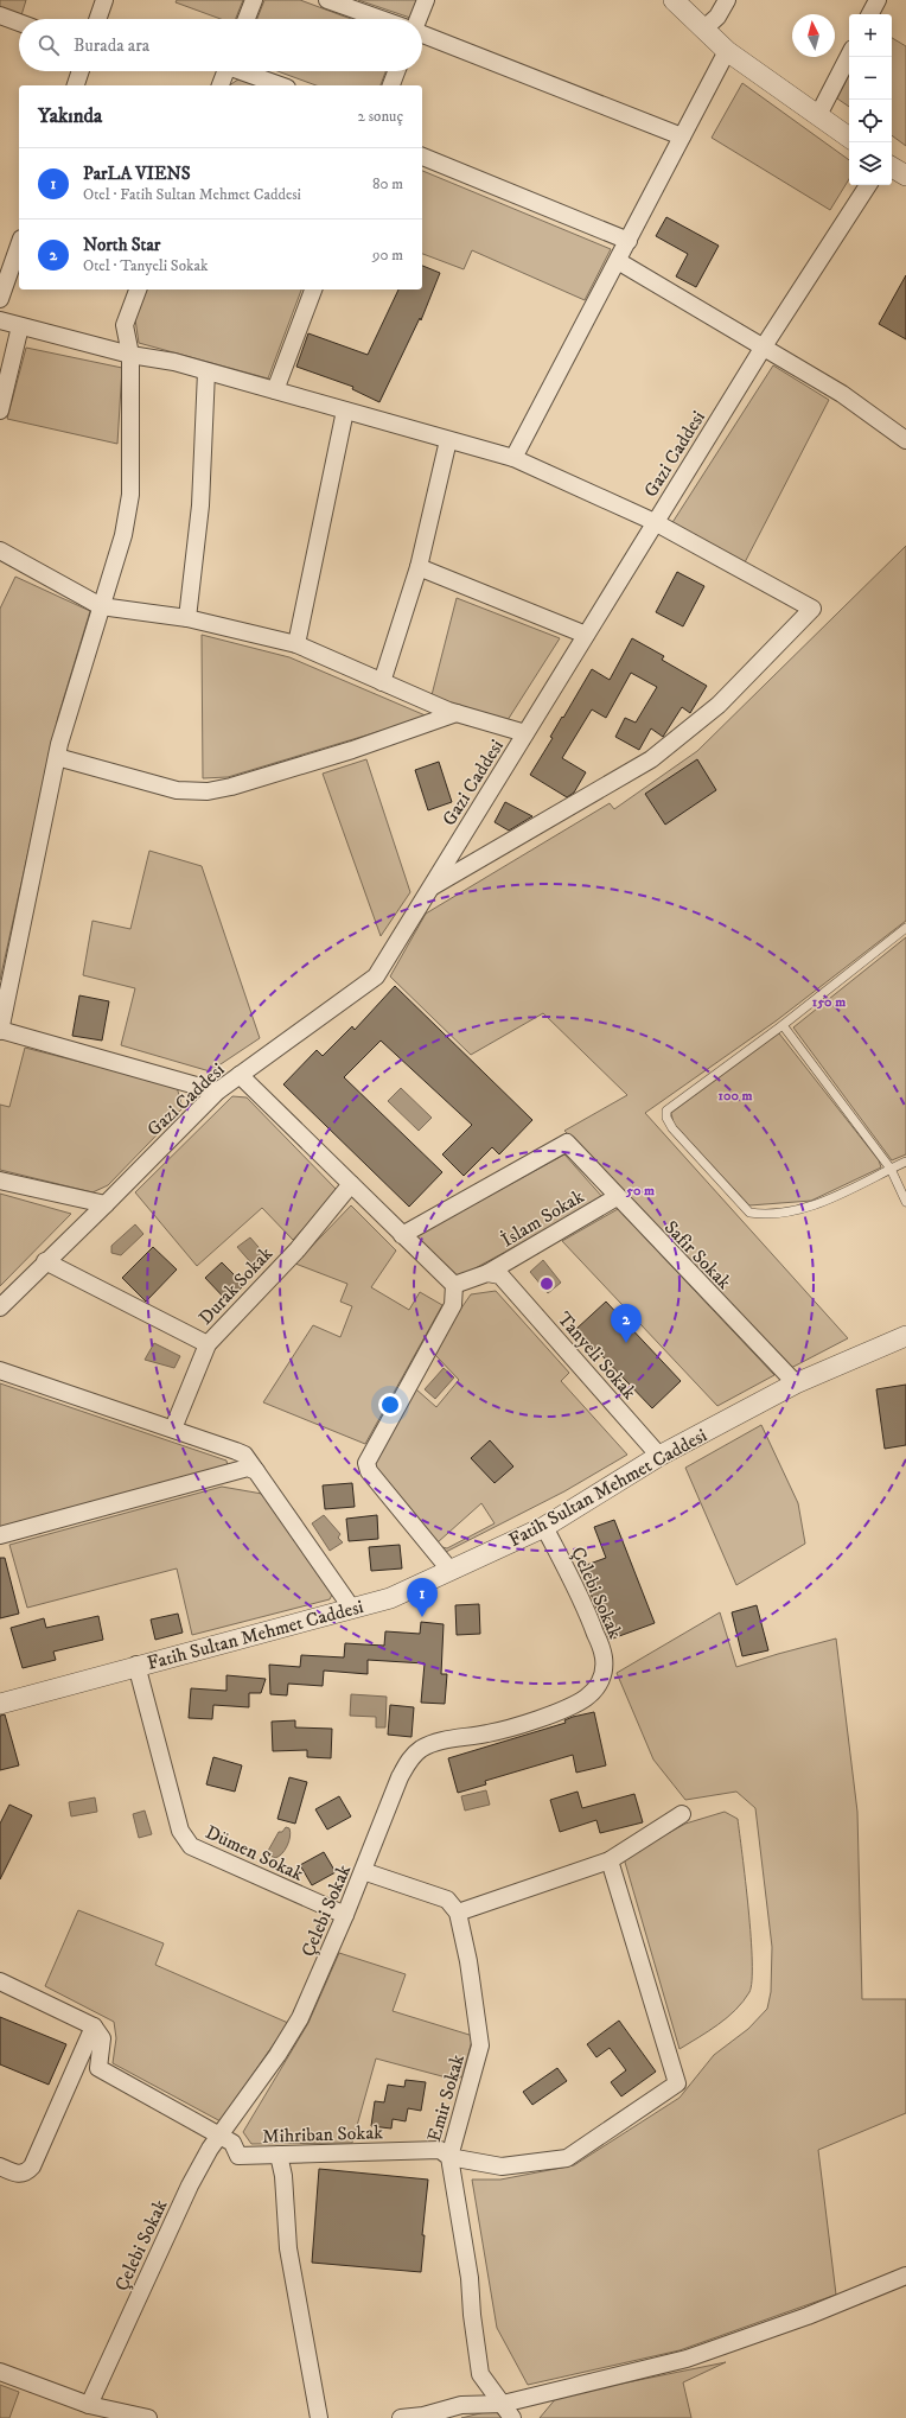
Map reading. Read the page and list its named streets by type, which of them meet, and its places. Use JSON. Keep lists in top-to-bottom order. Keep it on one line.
{"streets":{"street":["Gazi Caddesi","İslam Sokak","Safir Sokak","Durak Sokak","Tanyeli Sokak","Fatih Sultan Mehmet Caddesi","Çelebi Sokak","Dümen Sokak","Emir Sokak","Mihriban Sokak"]},"crossings":[["İslam Sokak","Safir Sokak"],["İslam Sokak","Tanyeli Sokak"],["Safir Sokak","Fatih Sultan Mehmet Caddesi"],["Tanyeli Sokak","Fatih Sultan Mehmet Caddesi"],["Fatih Sultan Mehmet Caddesi","Çelebi Sokak"],["Fatih Sultan Mehmet Caddesi","Dümen Sokak"],["Çelebi Sokak","Dümen Sokak"],["Çelebi Sokak","Mihriban Sokak"],["Emir Sokak","Mihriban Sokak"]],"north":"top","page":{"map_buttons":["+","−"],"search":"Burada ara","heading":["Yakında","2 sonuç"],"list":[{"mark":"1","name":"ParLA VIENS","note":"Otel · Fatih Sultan Mehmet Caddesi","value":"80 m"},{"mark":"2","name":"North Star","note":"Otel · Tanyeli Sokak","value":"90 m"}],"pins":["2","1"]},"rings":["150 m","100 m","50 m"]}
